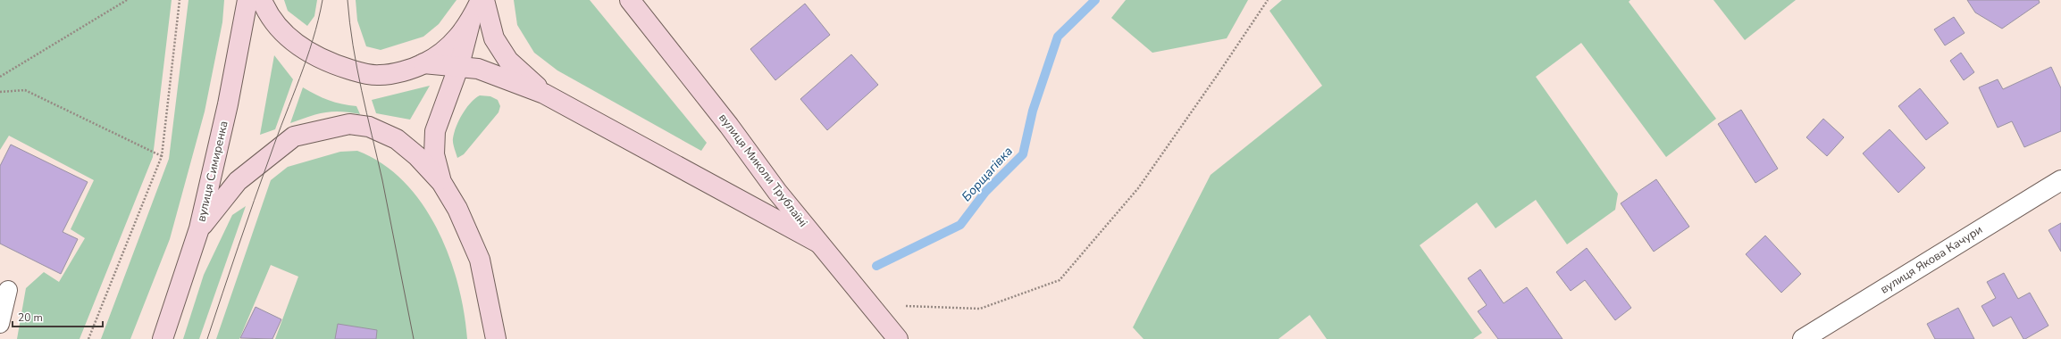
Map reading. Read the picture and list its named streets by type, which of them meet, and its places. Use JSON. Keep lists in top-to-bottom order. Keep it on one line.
{"streets":{"street":["вулиця Миколи Трублаїні","вулиця Симиренка","вулиця Якова Качури"]},"water":["Борщагівка"],"scale_bar":"20 m"}
